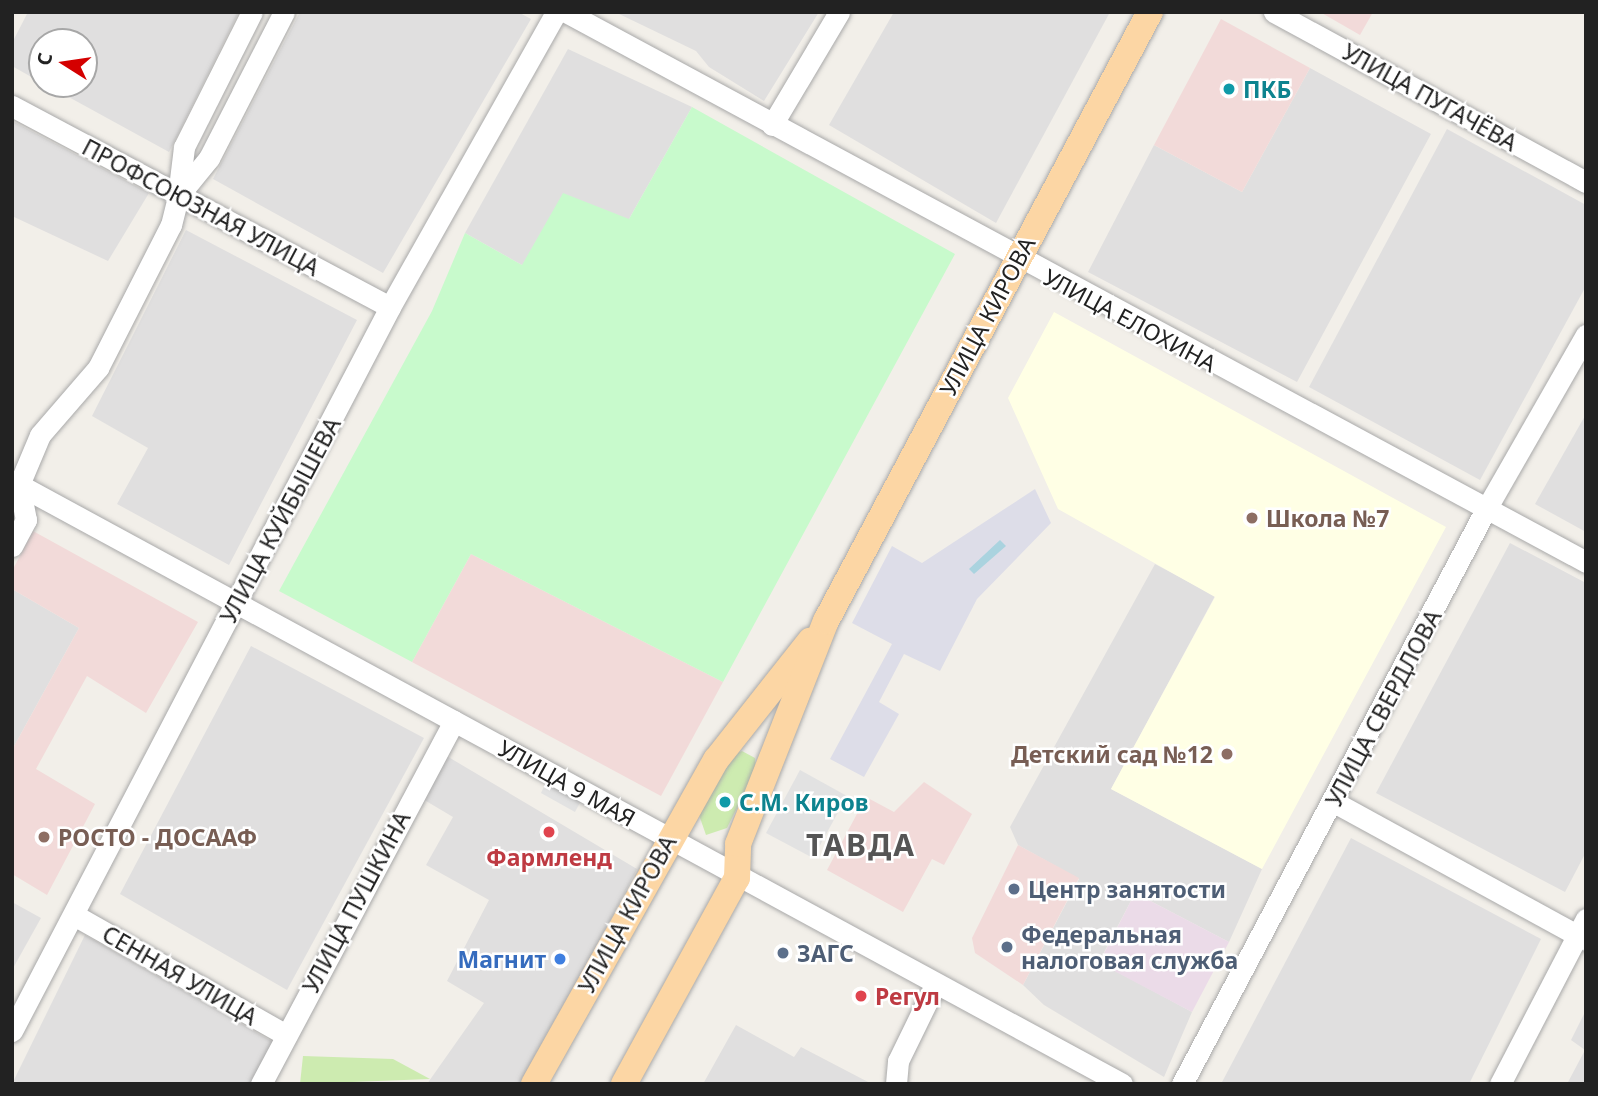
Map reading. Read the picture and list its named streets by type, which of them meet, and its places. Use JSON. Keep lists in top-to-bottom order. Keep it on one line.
{"streets":{"main road":["УЛИЦА КИРОВА"],"street":["УЛИЦА ПУГАЧЁВА","ПРОФСОЮЗНАЯ УЛИЦА","УЛИЦА ЕЛОХИНА","УЛИЦА КУЙБЫШЕВА","УЛИЦА СВЕРДЛОВА","УЛИЦА 9 МАЯ","УЛИЦА ПУШКИНА","СЕННАЯ УЛИЦА"]},"crossings":[["ПРОФСОЮЗНАЯ УЛИЦА","УЛИЦА КУЙБЫШЕВА"],["УЛИЦА КИРОВА","УЛИЦА ЕЛОХИНА"],["УЛИЦА КИРОВА","УЛИЦА 9 МАЯ"],["УЛИЦА ЕЛОХИНА","УЛИЦА СВЕРДЛОВА"],["УЛИЦА КУЙБЫШЕВА","УЛИЦА 9 МАЯ"],["УЛИЦА КУЙБЫШЕВА","СЕННАЯ УЛИЦА"],["УЛИЦА 9 МАЯ","УЛИЦА ПУШКИНА"],["УЛИЦА ПУШКИНА","СЕННАЯ УЛИЦА"]],"districts":["ТАВДА"],"places":["ПКБ","Школа №7","Детский сад №12","С.М. Киров","Фармленд","РОСТО - ДОСААФ","Центр занятости","Федеральная налоговая служба","ЗАГС","Магнит","Регул"],"north":"left"}
